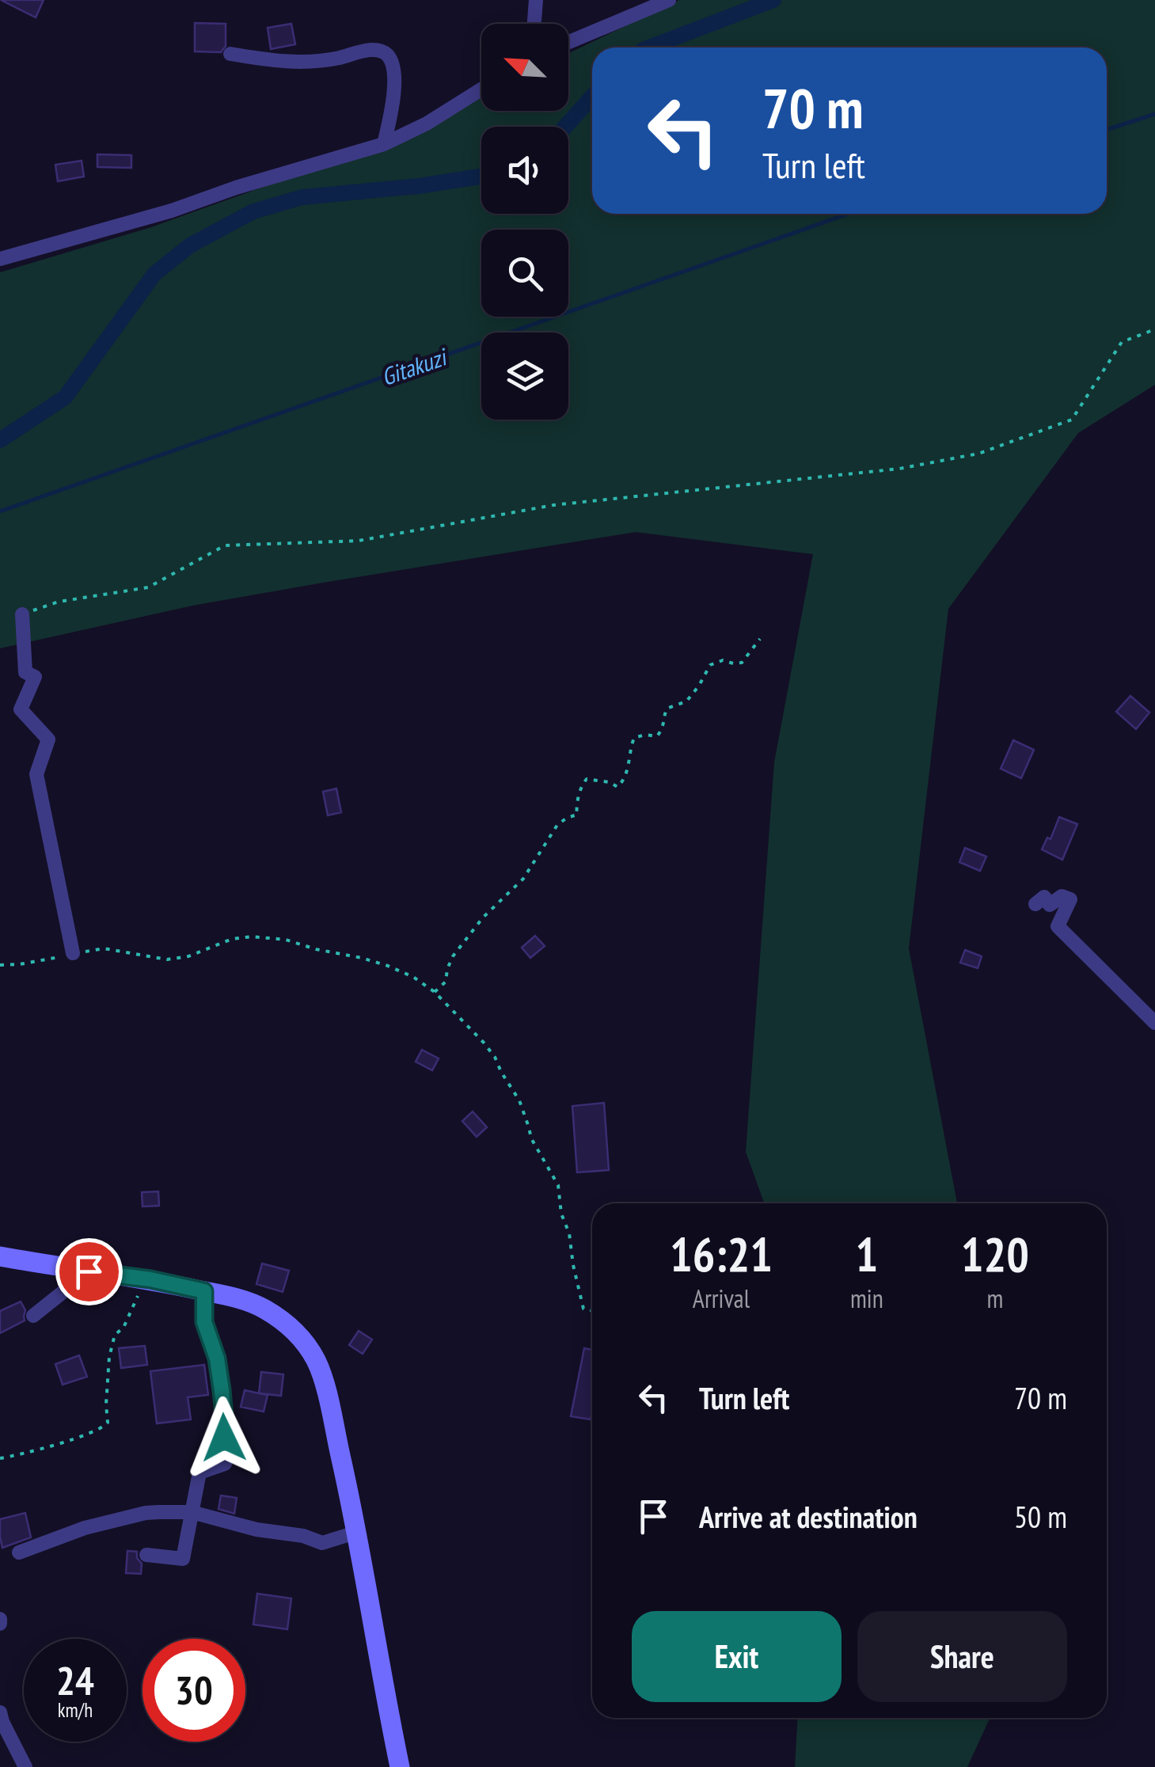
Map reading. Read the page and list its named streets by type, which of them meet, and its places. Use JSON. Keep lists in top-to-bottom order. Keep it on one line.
{"water":["Gitakuzi"],"north":"top left","page":{"turn":["70 m","Turn left"],"eta":["16:21","Arrival","1","min","120","m"],"list":[{"name":"Turn left","value":"70 m"},{"name":"Arrive at destination","value":"50 m"}],"buttons":["Exit","Share"],"speed":"24 km/h","limit":"30"}}
